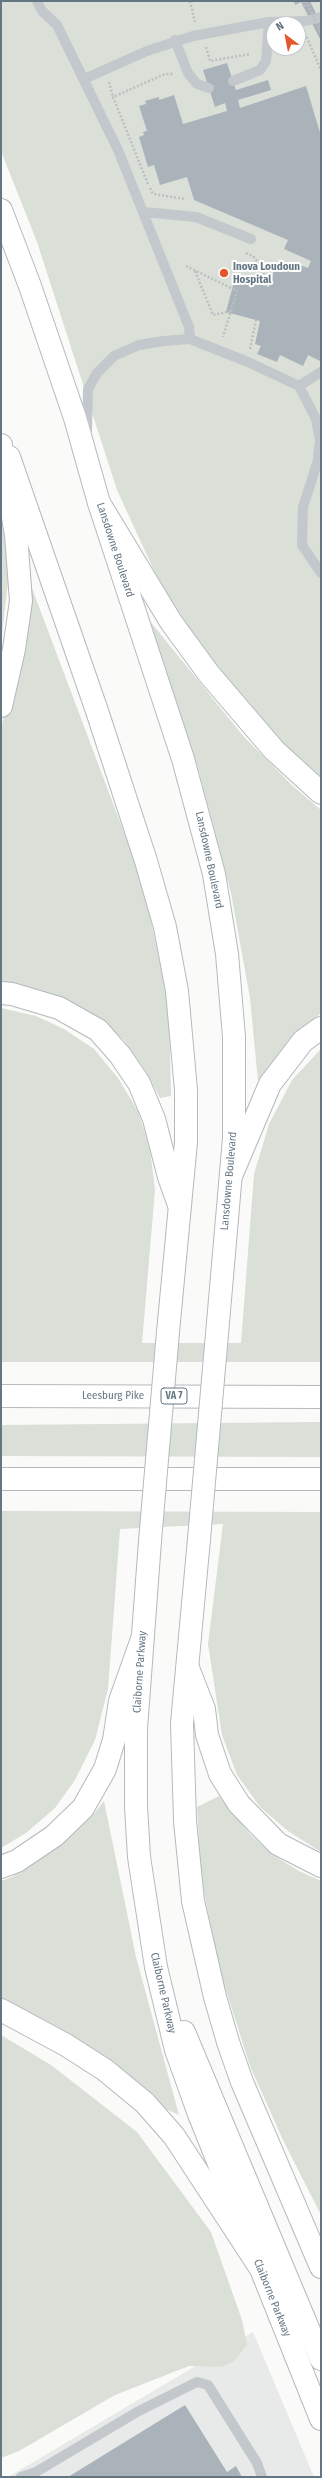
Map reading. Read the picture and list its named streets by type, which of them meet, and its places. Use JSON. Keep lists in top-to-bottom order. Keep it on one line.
{"streets":{"main road":["Lansdowne Boulevard","Leesburg Pike","VA 7","Claiborne Parkway"]},"places":["Inova Loudoun Hospital"],"north":"top left"}
